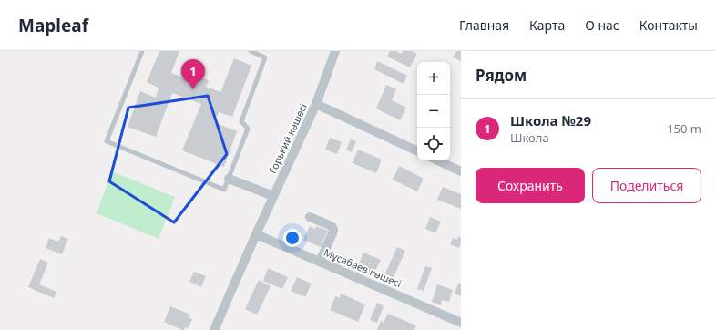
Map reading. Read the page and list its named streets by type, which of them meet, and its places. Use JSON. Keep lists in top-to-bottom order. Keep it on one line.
{"streets":{"street":["Горький көшесі","Мұсабаев көшесі"]},"crossings":[["Горький көшесі","Мұсабаев көшесі"]],"page":{"header":"Mapleaf","nav":["Главная","Карта","О нас","Контакты"],"heading":"Рядом","pins":"1","map_buttons":["+","−"],"list":[{"mark":"1","name":"Школа №29","note":"Школа","value":"150 m"}],"buttons":["Сохранить","Поделиться"]}}
